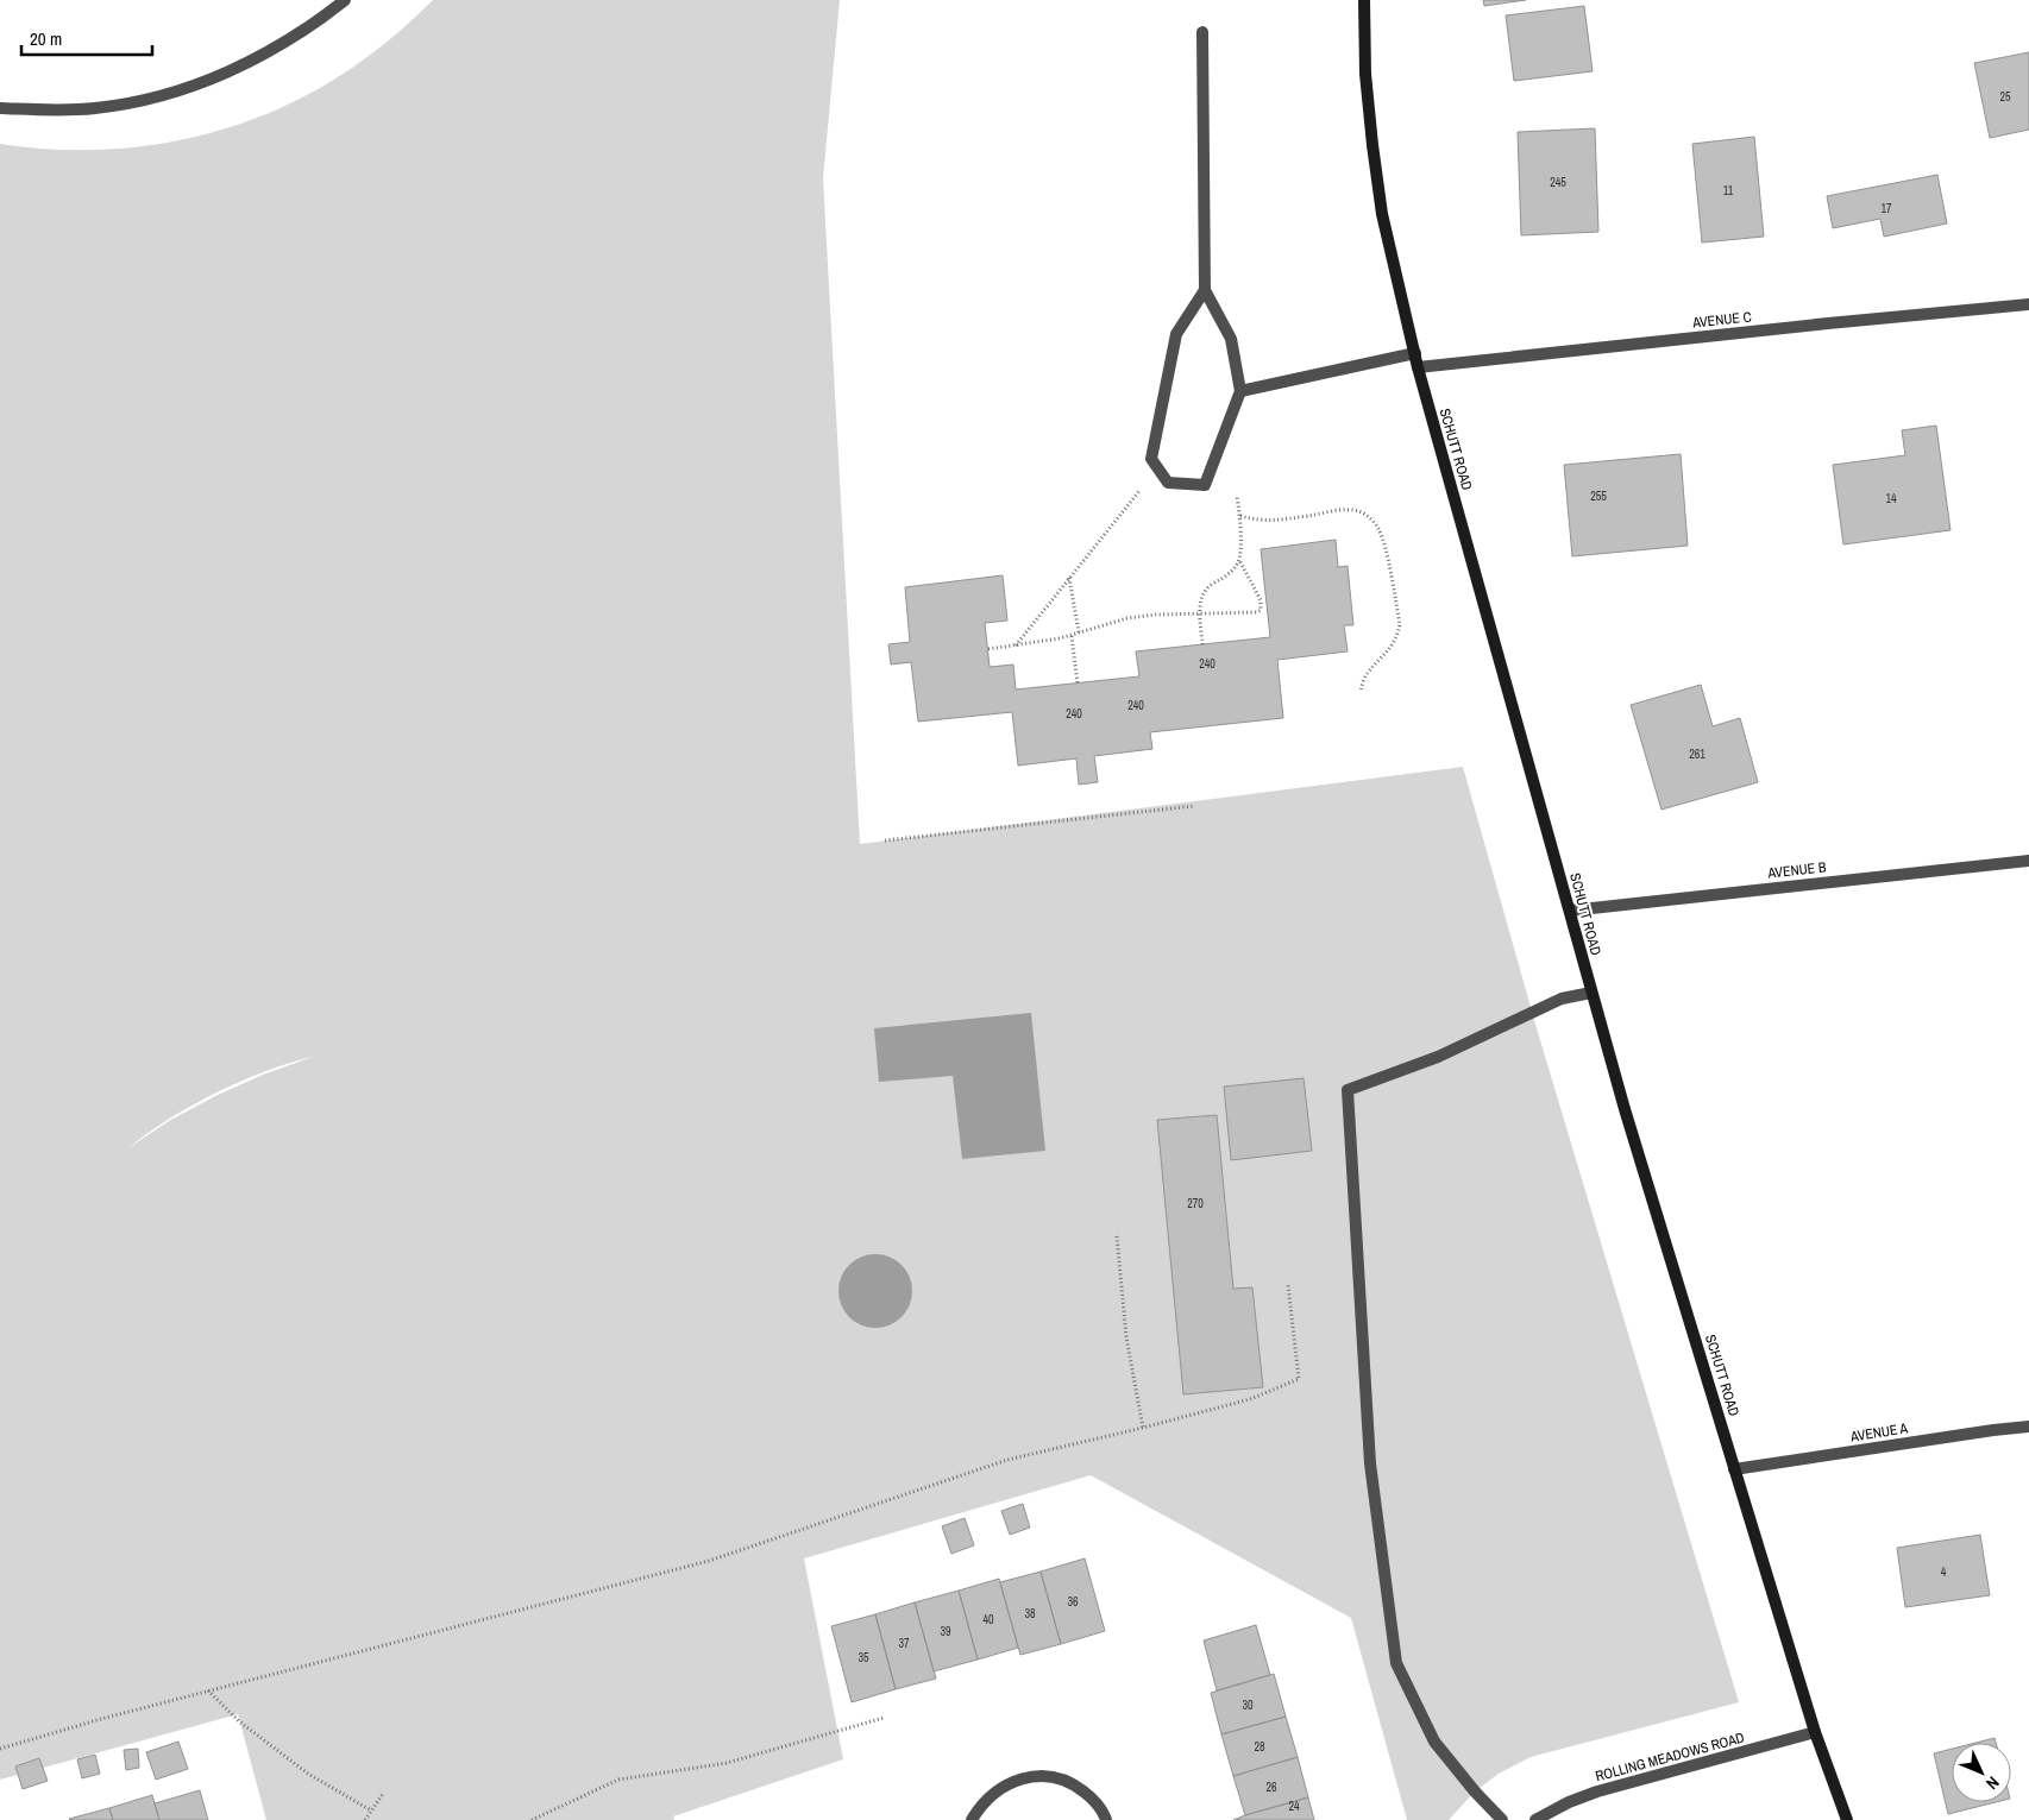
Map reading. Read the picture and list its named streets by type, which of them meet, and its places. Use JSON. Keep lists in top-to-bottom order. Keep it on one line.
{"streets":{"street":["AVENUE C","SCHUTT ROAD","AVENUE B","AVENUE A","ROLLING MEADOWS ROAD"]},"crossings":[["AVENUE C","SCHUTT ROAD"],["SCHUTT ROAD","AVENUE B"],["SCHUTT ROAD","AVENUE A"],["SCHUTT ROAD","ROLLING MEADOWS ROAD"]],"house_numbers":["25","245","11","17","255","14","240","240","240","261","270","4","36","38","40","39","37","35","30","28","26","24"],"scale_bar":"20 m","north":"bottom right"}
